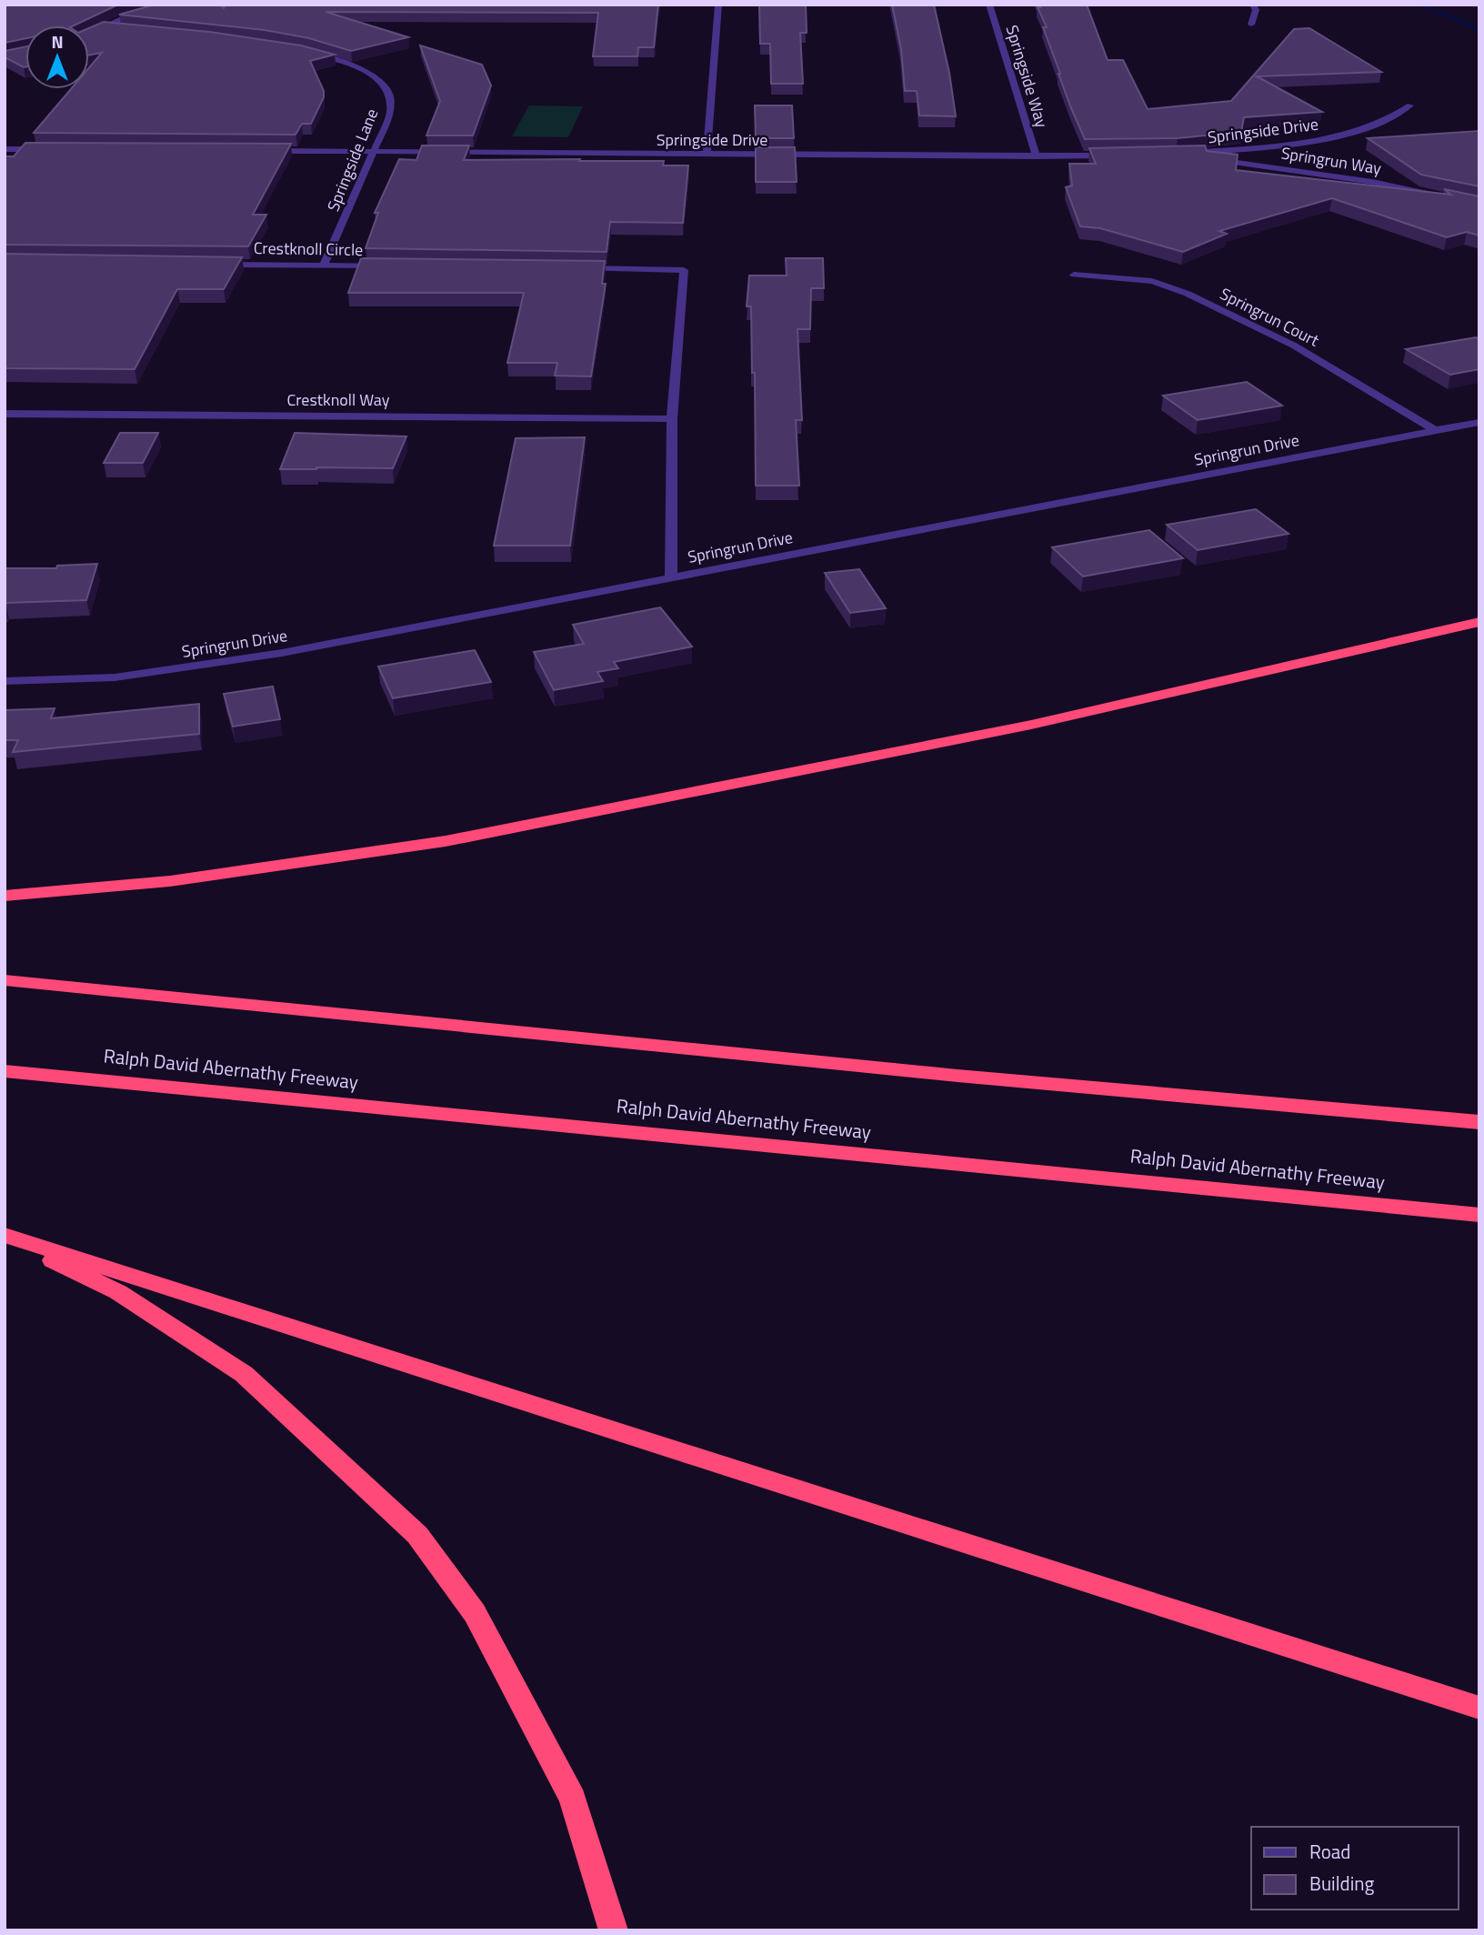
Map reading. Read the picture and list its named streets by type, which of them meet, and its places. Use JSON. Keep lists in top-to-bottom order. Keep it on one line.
{"streets":{"highway":["Ralph David Abernathy Freeway"],"street":["Springside Way","Springside Drive","Springside Lane","Springrun Way","Crestknoll Circle","Springrun Court","Crestknoll Way","Springrun Drive"]},"crossings":[["Springside Way","Springside Drive"],["Springside Drive","Springside Lane"],["Springside Drive","Springrun Way"],["Springside Lane","Crestknoll Circle"],["Springrun Court","Springrun Drive"]],"legend":["Road","Building"],"north":"top"}
